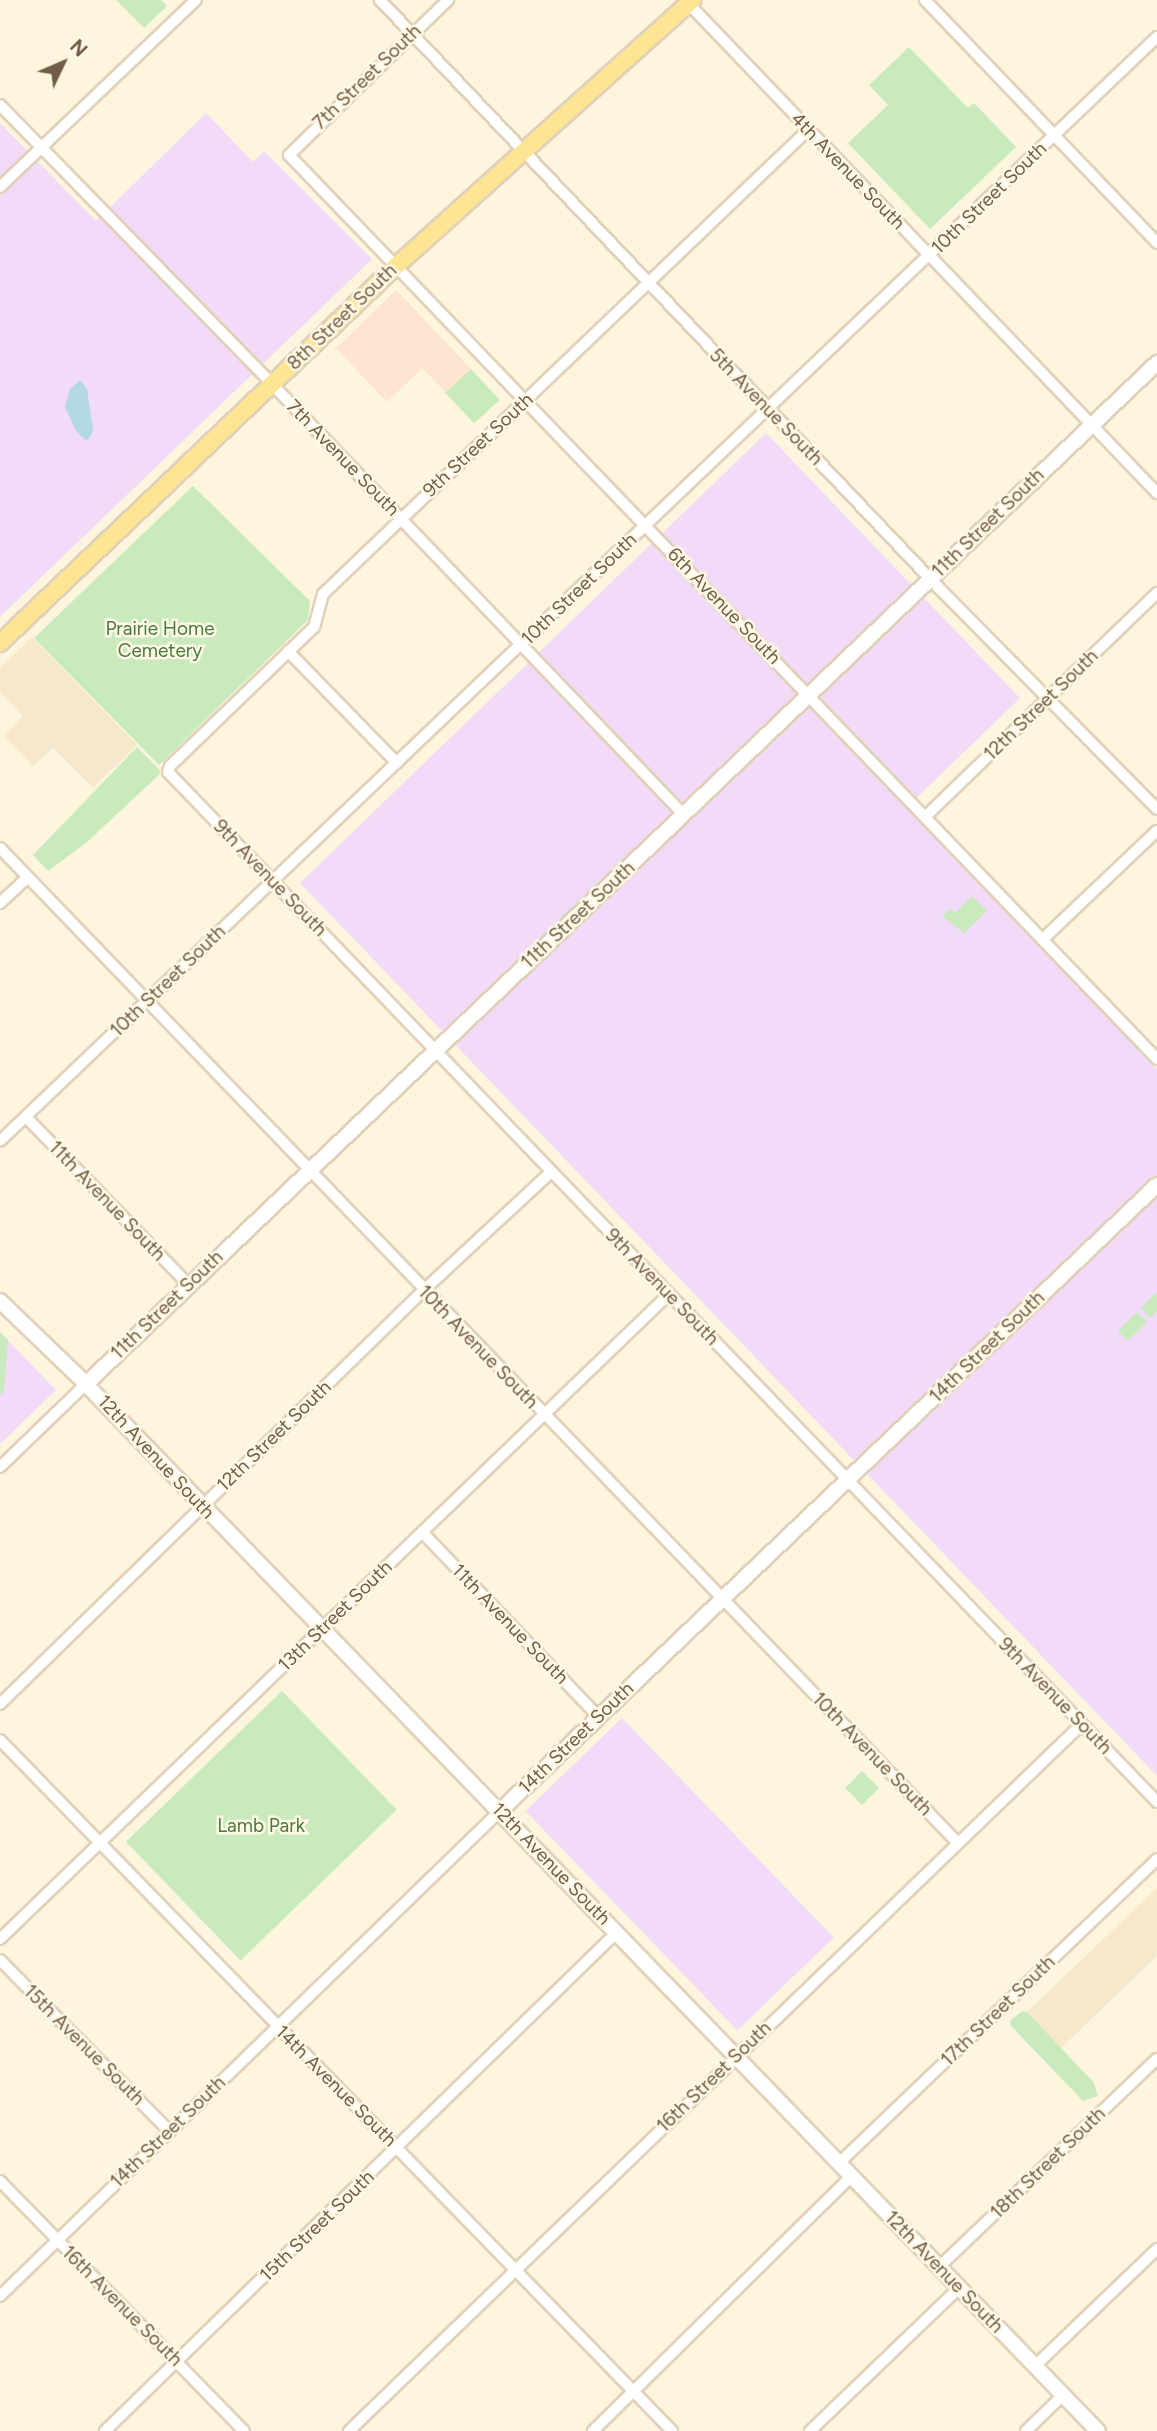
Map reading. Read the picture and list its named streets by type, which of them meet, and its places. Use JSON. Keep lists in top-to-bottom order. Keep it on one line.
{"streets":{"main road":["8th Street South"],"street":["7th Street South","4th Avenue South","10th Street South","5th Avenue South","9th Street South","7th Avenue South","11th Street South","6th Avenue South","12th Street South","9th Avenue South","11th Avenue South","10th Avenue South","14th Street South","12th Avenue South","13th Street South","17th Street South","15th Avenue South","16th Street South","14th Avenue South","18th Street South","15th Street South","16th Avenue South"]},"crossings":[["7th Street South","5th Avenue South"],["7th Street South","6th Avenue South"],["4th Avenue South","10th Street South"],["4th Avenue South","8th Street South"],["4th Avenue South","9th Street South"],["4th Avenue South","11th Street South"],["10th Street South","5th Avenue South"],["10th Street South","7th Avenue South"],["10th Street South","6th Avenue South"],["10th Street South","9th Avenue South"],["10th Street South","11th Avenue South"],["10th Street South","10th Avenue South"],["8th Street South","5th Avenue South"],["8th Street South","7th Avenue South"],["8th Street South","6th Avenue South"],["5th Avenue South","9th Street South"],["5th Avenue South","11th Street South"],["5th Avenue South","12th Street South"],["9th Street South","7th Avenue South"],["9th Street South","6th Avenue South"],["9th Street South","9th Avenue South"],["7th Avenue South","11th Street South"],["11th Street South","6th Avenue South"],["11th Street South","9th Avenue South"],["11th Street South","11th Avenue South"],["11th Street South","10th Avenue South"],["11th Street South","12th Avenue South"],["6th Avenue South","12th Street South"],["12th Street South","9th Avenue South"],["12th Street South","10th Avenue South"],["12th Street South","12th Avenue South"],["9th Avenue South","14th Street South"],["9th Avenue South","13th Street South"],["9th Avenue South","16th Street South"],["11th Avenue South","14th Street South"],["11th Avenue South","13th Street South"],["10th Avenue South","14th Street South"],["10th Avenue South","13th Street South"],["10th Avenue South","16th Street South"],["14th Street South","12th Avenue South"],["14th Street South","15th Avenue South"],["14th Street South","14th Avenue South"],["14th Street South","16th Avenue South"],["12th Avenue South","13th Street South"],["12th Avenue South","17th Street South"],["12th Avenue South","16th Street South"],["12th Avenue South","18th Street South"],["12th Avenue South","15th Street South"],["13th Street South","14th Avenue South"],["16th Street South","14th Avenue South"],["14th Avenue South","15th Street South"],["15th Street South","16th Avenue South"]],"parks":["Prairie Home Cemetery","Lamb Park"],"north":"top right"}
